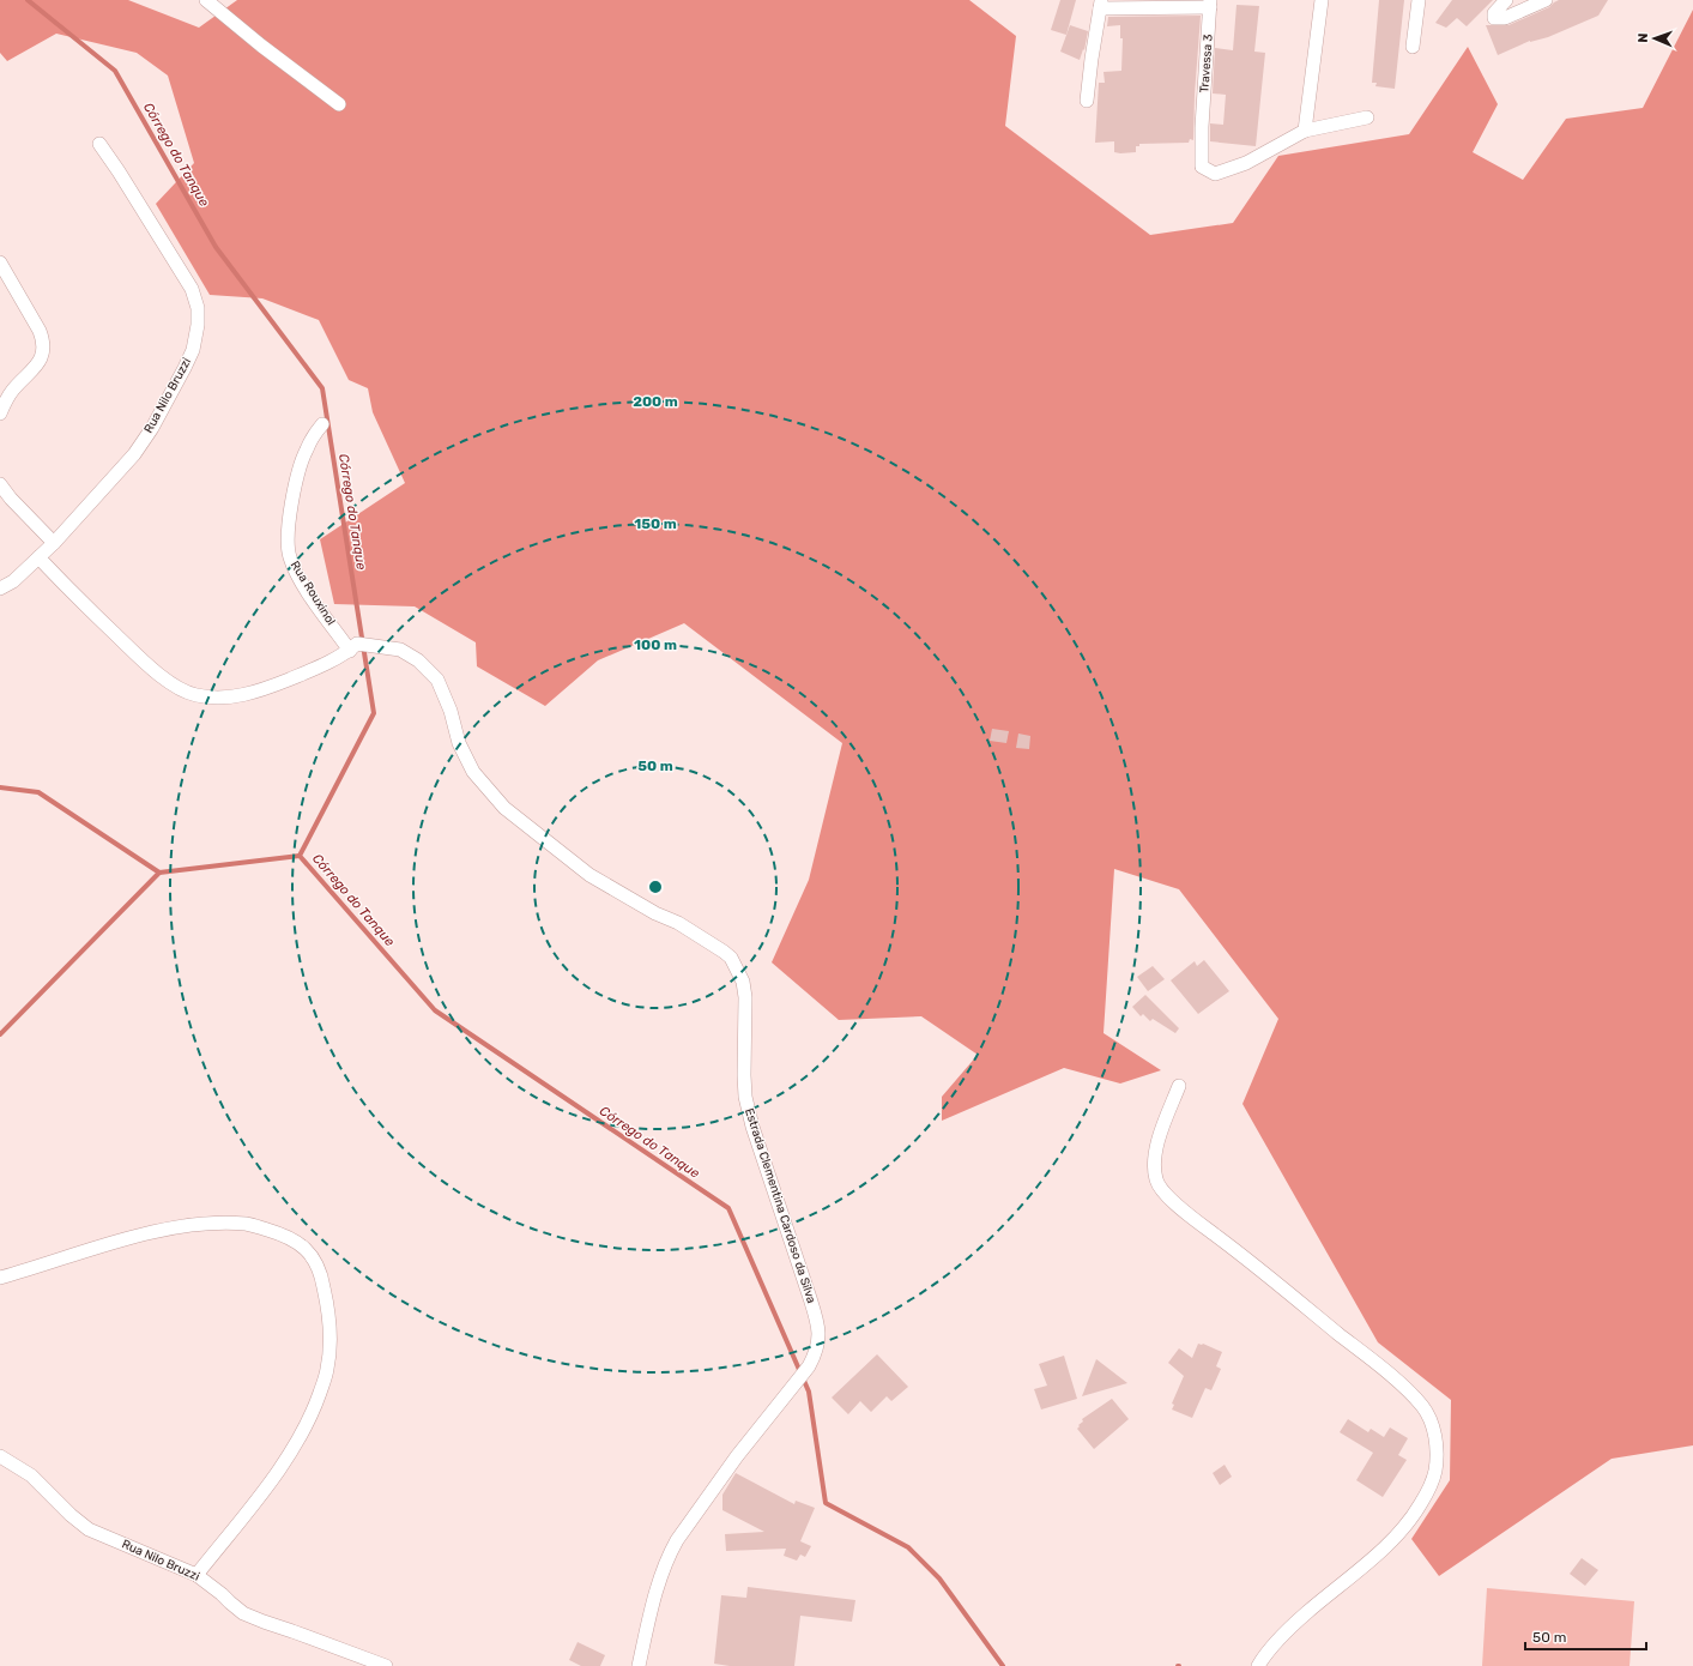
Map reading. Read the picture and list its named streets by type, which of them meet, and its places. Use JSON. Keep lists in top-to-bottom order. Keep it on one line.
{"streets":{"street":["Travessa 3","Rua Nilo Bruzzi","Rua Rouxinol","Estrada Clementina Cardoso da Silva"]},"crossings":[["Rua Rouxinol","Estrada Clementina Cardoso da Silva"]],"water":["Córrego do Tanque"],"scale_bar":"50 m","north":"left","rings":["200 m","150 m","100 m","50 m"]}
